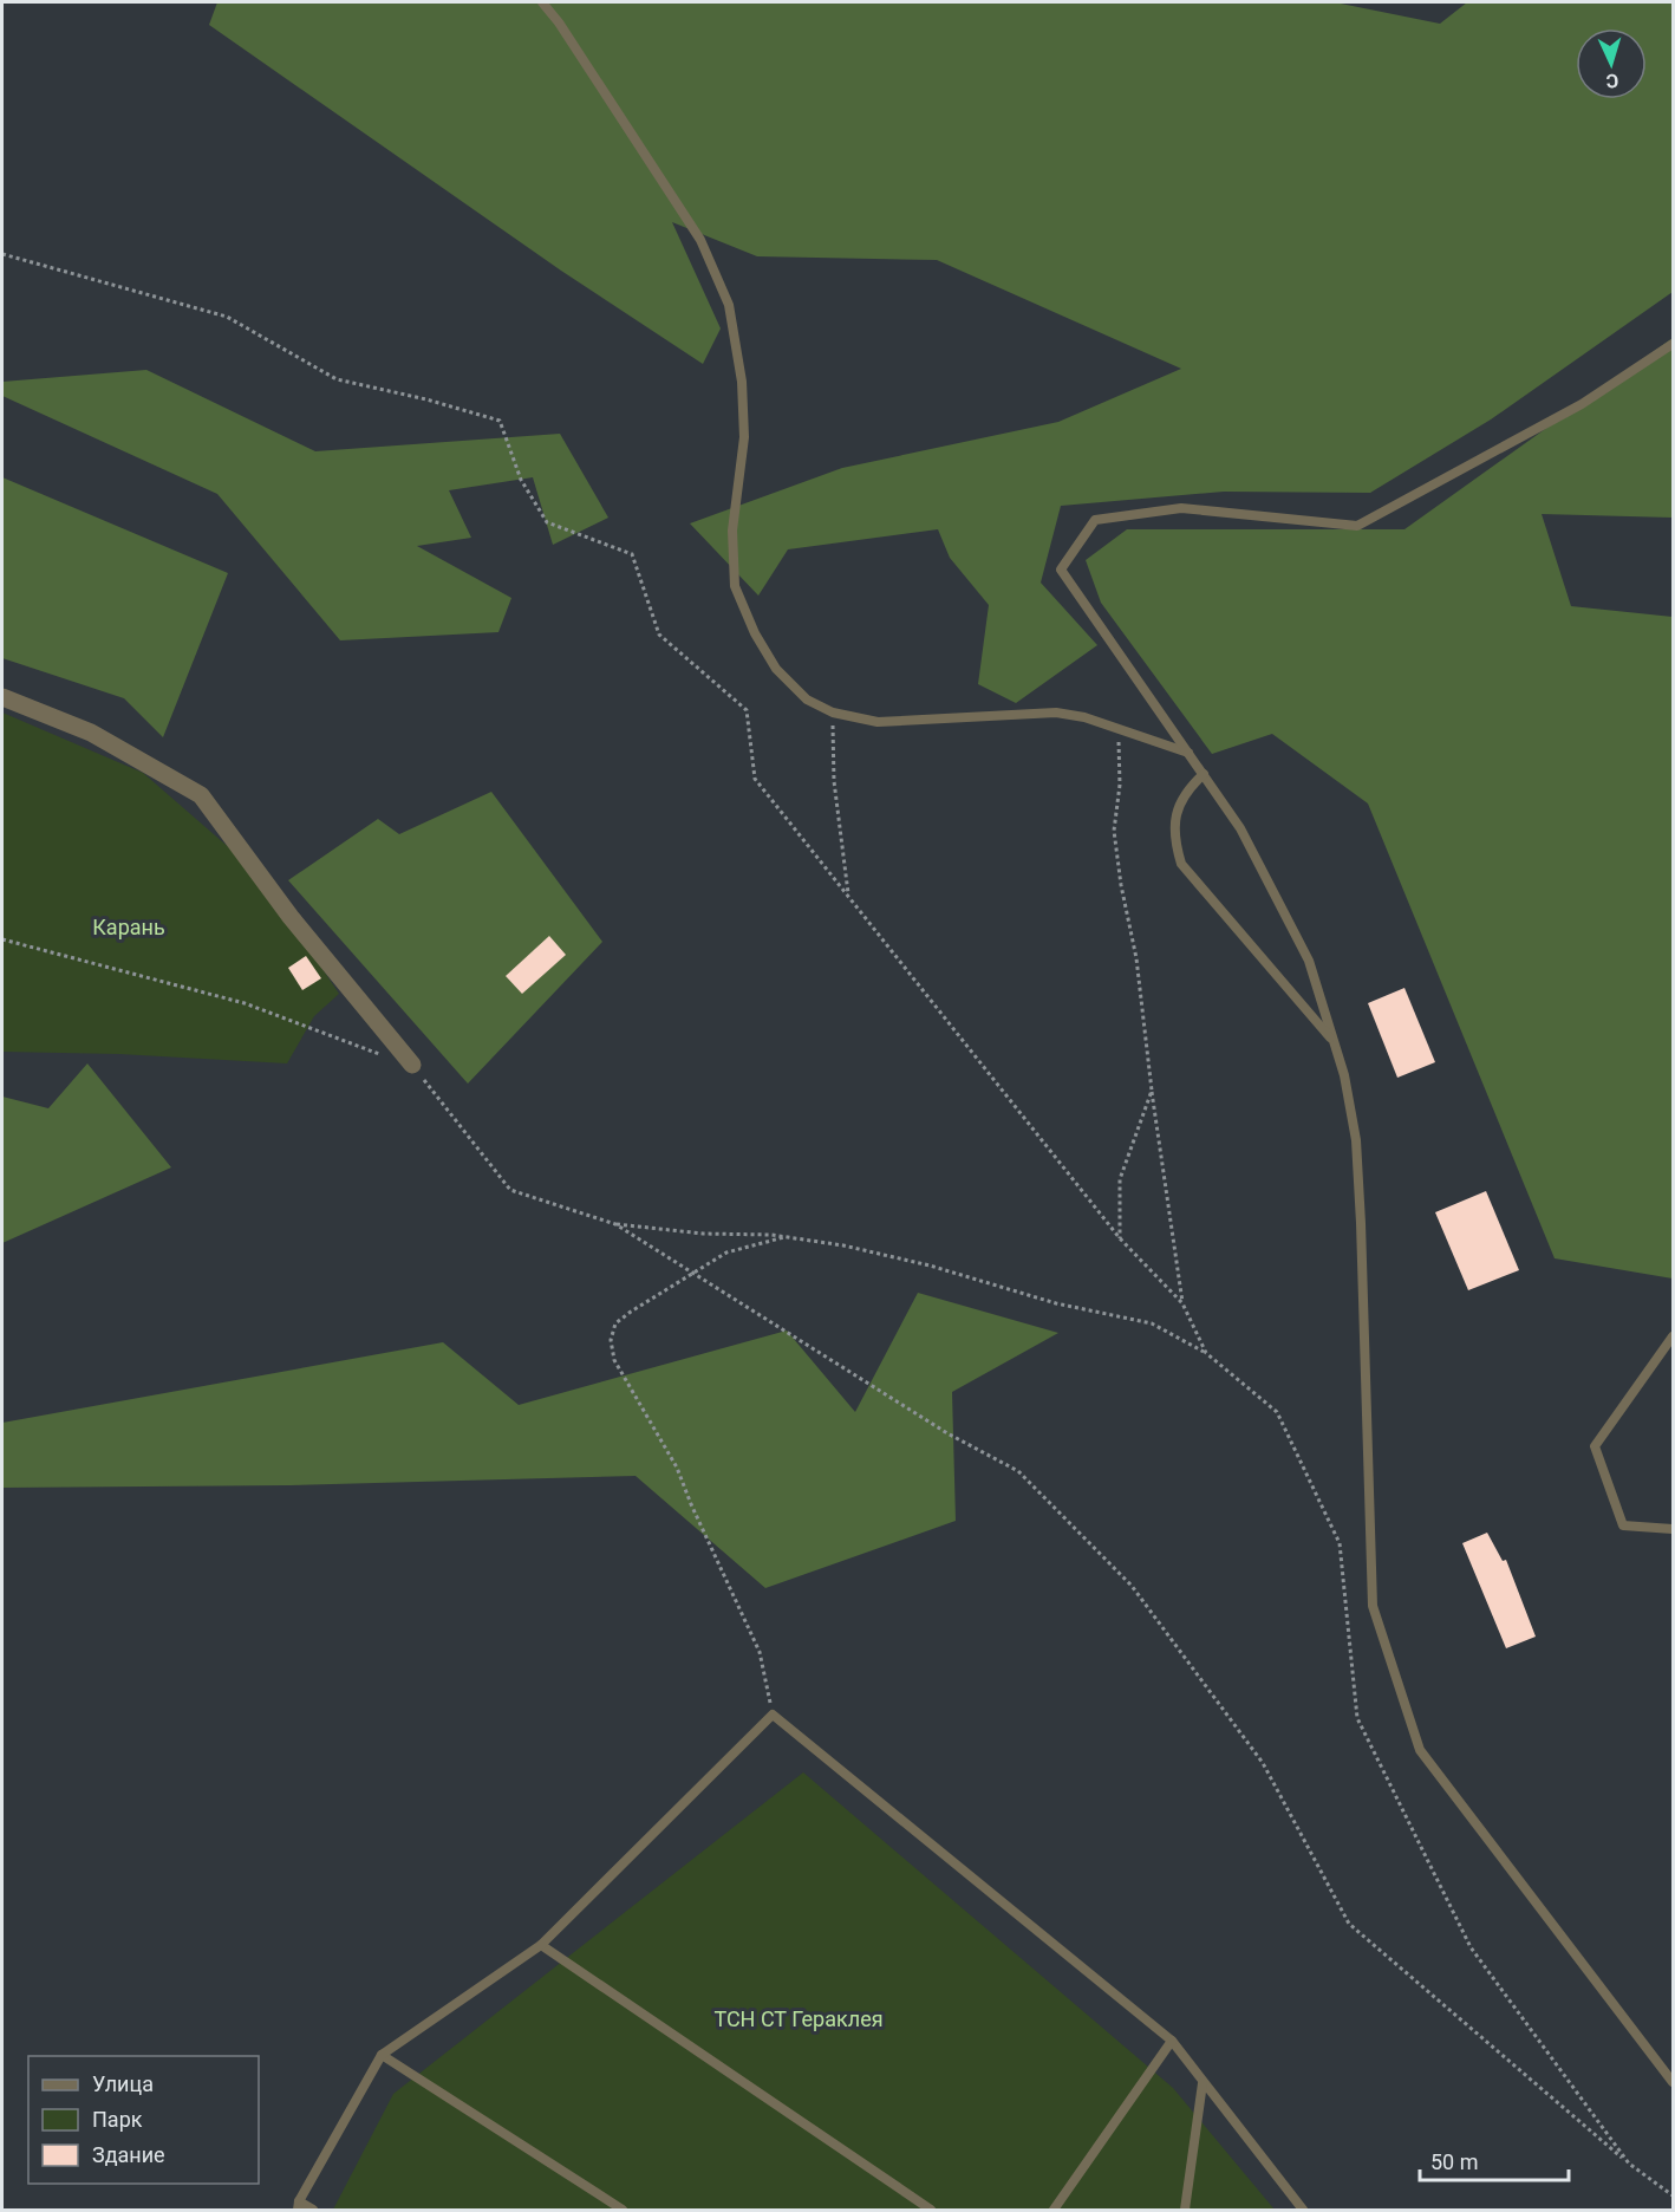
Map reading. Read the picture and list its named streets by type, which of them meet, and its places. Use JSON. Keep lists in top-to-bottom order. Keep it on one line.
{"parks":["Карань","ТСН СТ Гераклея"],"legend":["Улица","Парк","Здание"],"scale_bar":"50 m","north":"bottom"}
